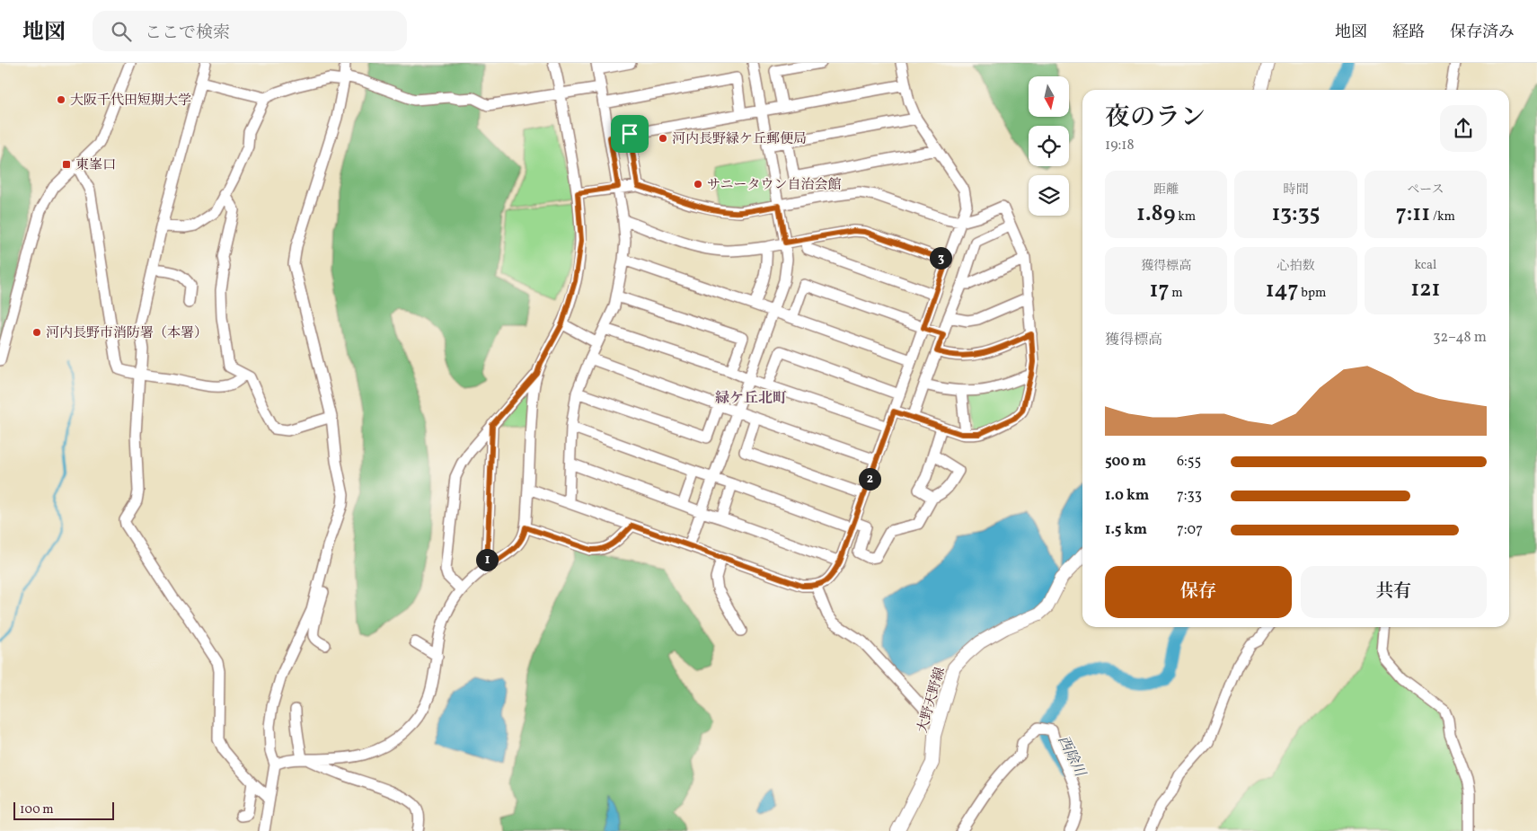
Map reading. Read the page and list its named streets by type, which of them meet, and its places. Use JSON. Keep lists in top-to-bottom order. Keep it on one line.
{"streets":{"main road":["大野天野線"]},"districts":["緑ケ丘北町"],"water":["西除川"],"places":{"other":["大阪千代田短期大学","河内長野緑ケ丘郵便局","サニータウン自治会館","河内長野市消防署（本署）"],"transit":["東峯口"]},"scale_bar":"100 m","north":"bottom","page":{"header":"地図","search":"ここで検索","nav":["地図","経路","保存済み"],"heading":["夜のラン","19:18"],"stats":[["距離","1.89 km"],["時間","13:35"],["ペース","7:11 /km"],["獲得標高","17 m"],["心拍数","147 bpm"],["kcal","121"]],"pins":["3","2","1"],"chart":["獲得標高","32–48 m"],"list":[{"name":"500 m","note":"6:55"},{"name":"1.0 km","note":"7:33"},{"name":"1.5 km","note":"7:07"}],"buttons":["保存","共有"],"scale":"100 m"}}
